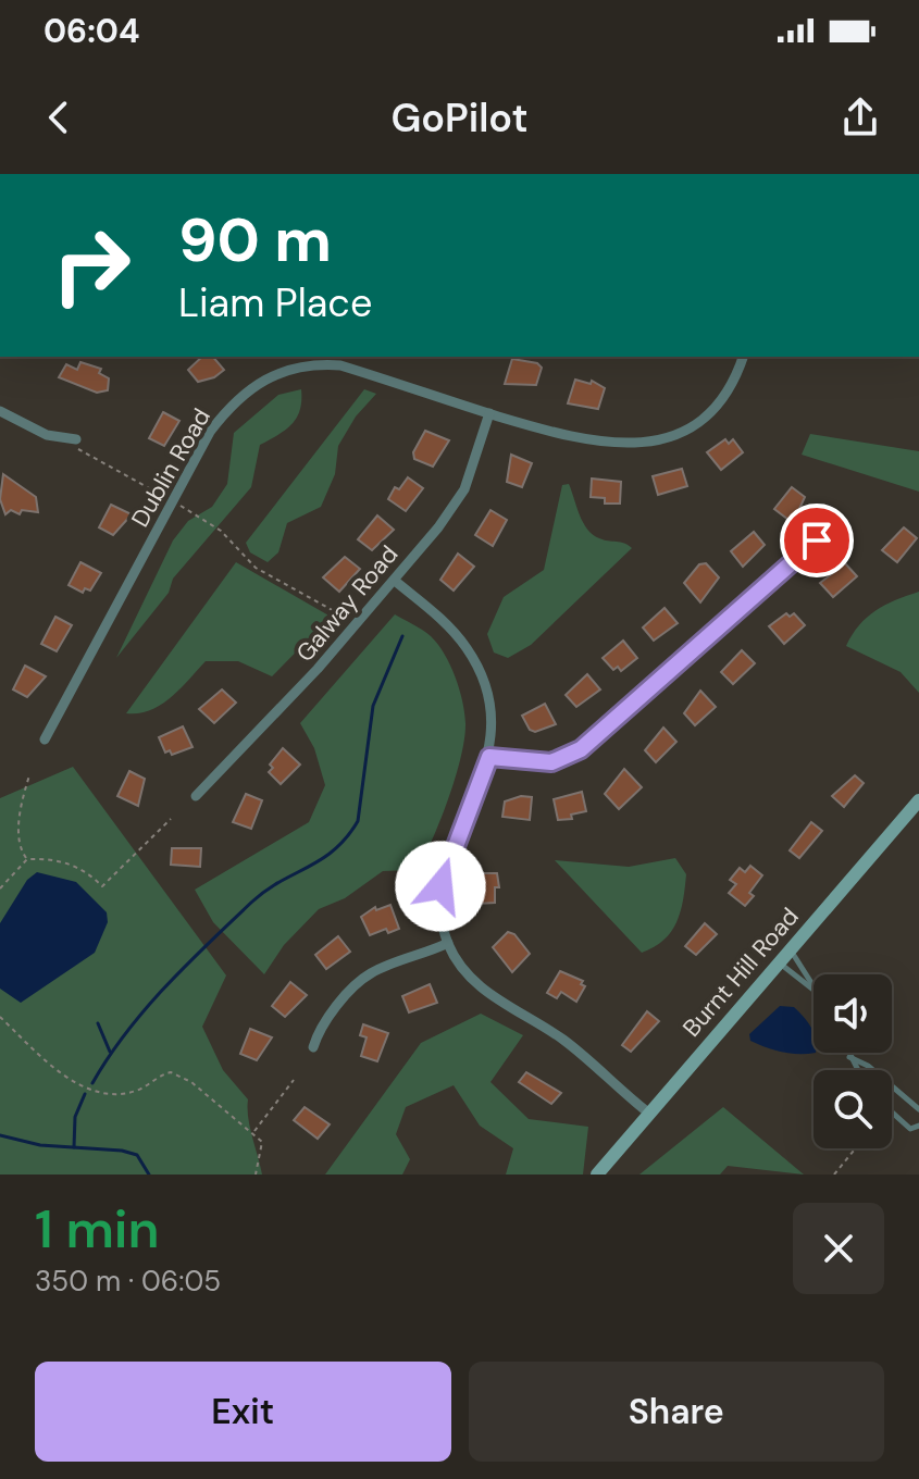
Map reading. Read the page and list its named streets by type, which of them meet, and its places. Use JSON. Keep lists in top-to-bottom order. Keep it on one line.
{"streets":{"street":["Dublin Road","Galway Road","Burnt Hill Road"]},"crossings":[["Dublin Road","Galway Road"]],"page":{"status":"06:04","header":"GoPilot","turn":["90 m","Liam Place"],"heading":["1 min","350 m · 06:05"],"buttons":["Exit","Share"]}}
